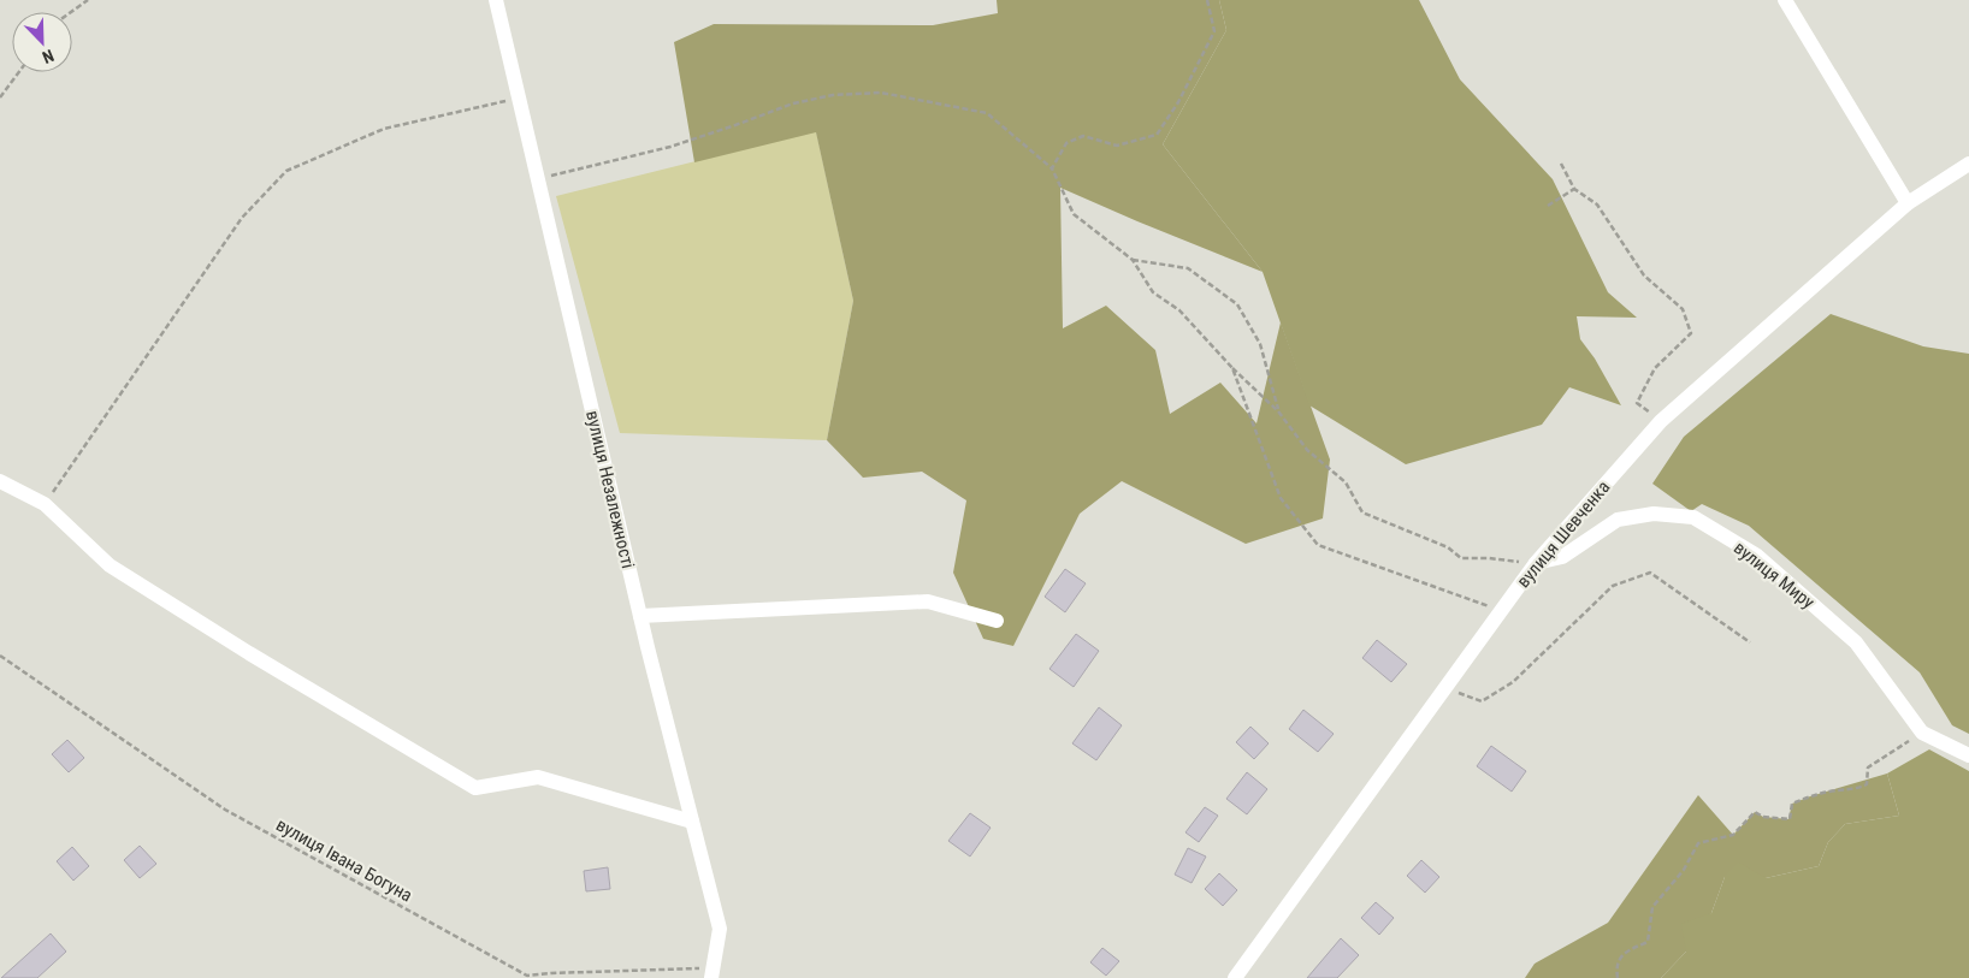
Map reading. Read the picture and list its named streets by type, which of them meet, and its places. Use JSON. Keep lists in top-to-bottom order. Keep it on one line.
{"streets":{"street":["вулиця Незалежності","вулиця Шевченка","вулиця Миру"],"path":["вулиця Івана Богуна"]},"crossings":[["вулиця Незалежності","вулиця Івана Богуна"],["вулиця Шевченка","вулиця Миру"]],"north":"bottom right"}
